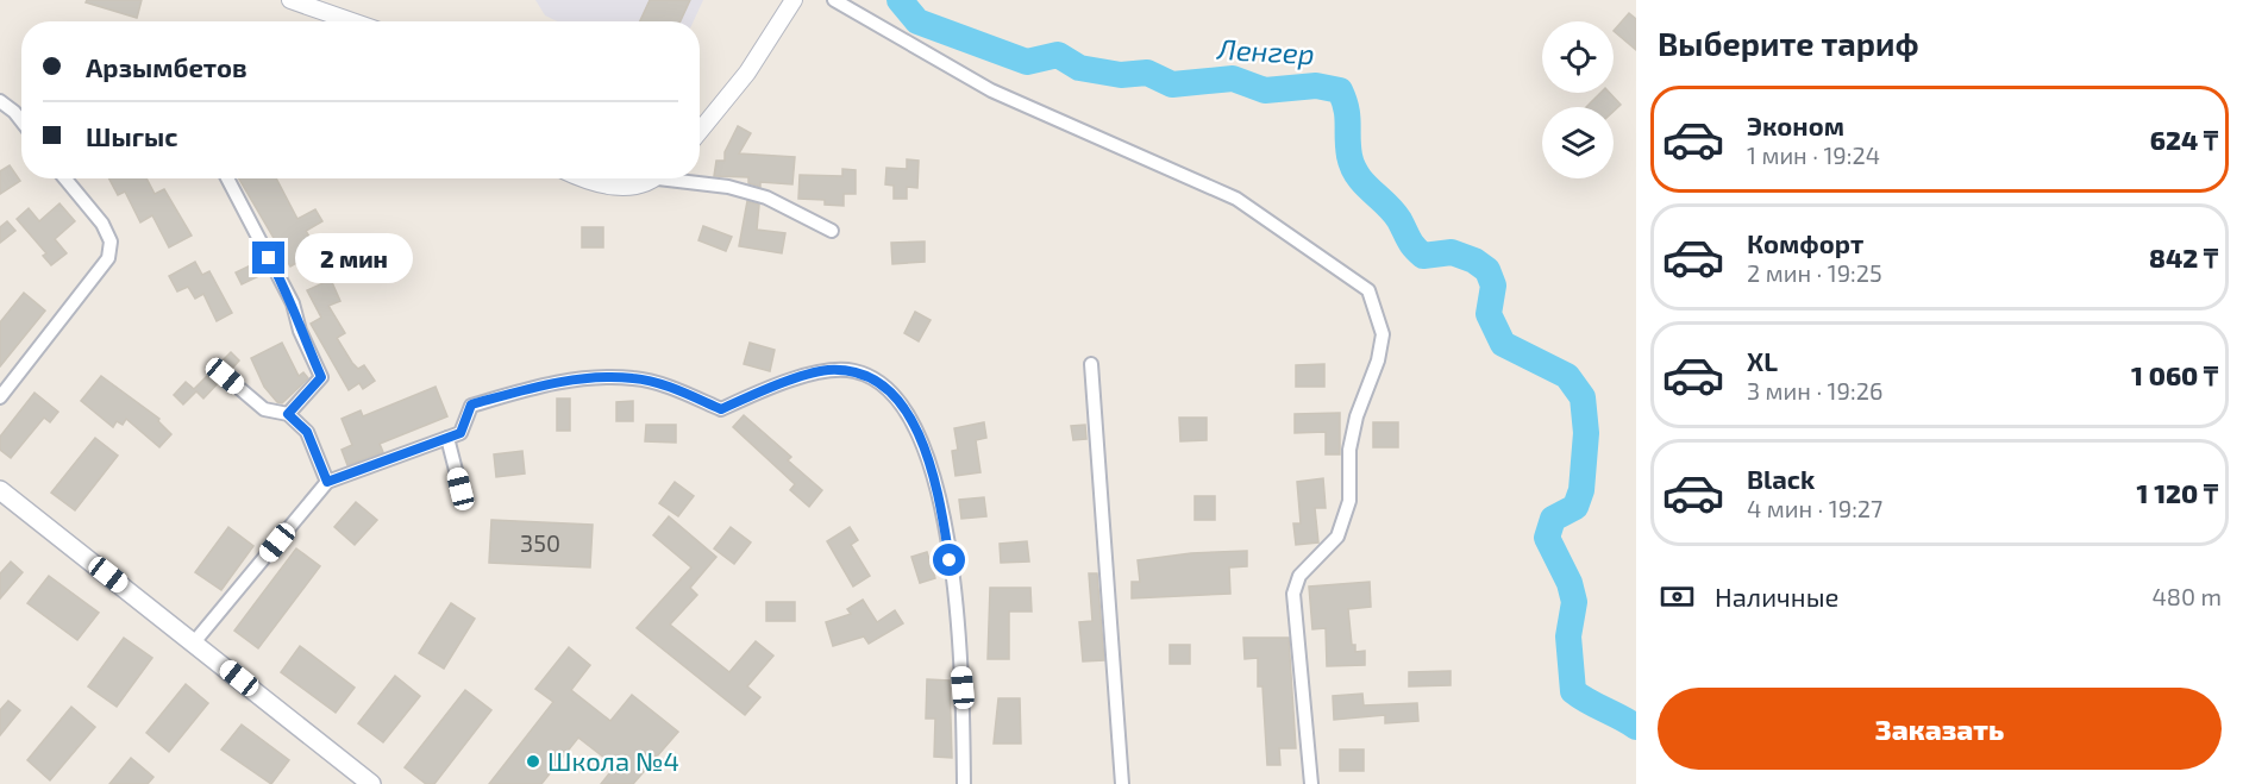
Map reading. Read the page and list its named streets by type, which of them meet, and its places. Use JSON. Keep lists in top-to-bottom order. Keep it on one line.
{"water":["Ленгер"],"places":["Школа №4"],"house_numbers":["350"],"page":{"heading":"Выберите тариф","banner":["Арзымбетов","Шыгыс"],"list":[{"name":"Эконом","note":"1 мин · 19:24","value":"624 ₸"},{"name":"Комфорт","note":"2 мин · 19:25","value":"842 ₸"},{"name":"XL","note":"3 мин · 19:26","value":"1 060 ₸"},{"name":"Black","note":"4 мин · 19:27","value":"1 120 ₸"}],"bubble":"2 мин","pay":["Наличные","480 m"],"buttons":"Заказать"}}
